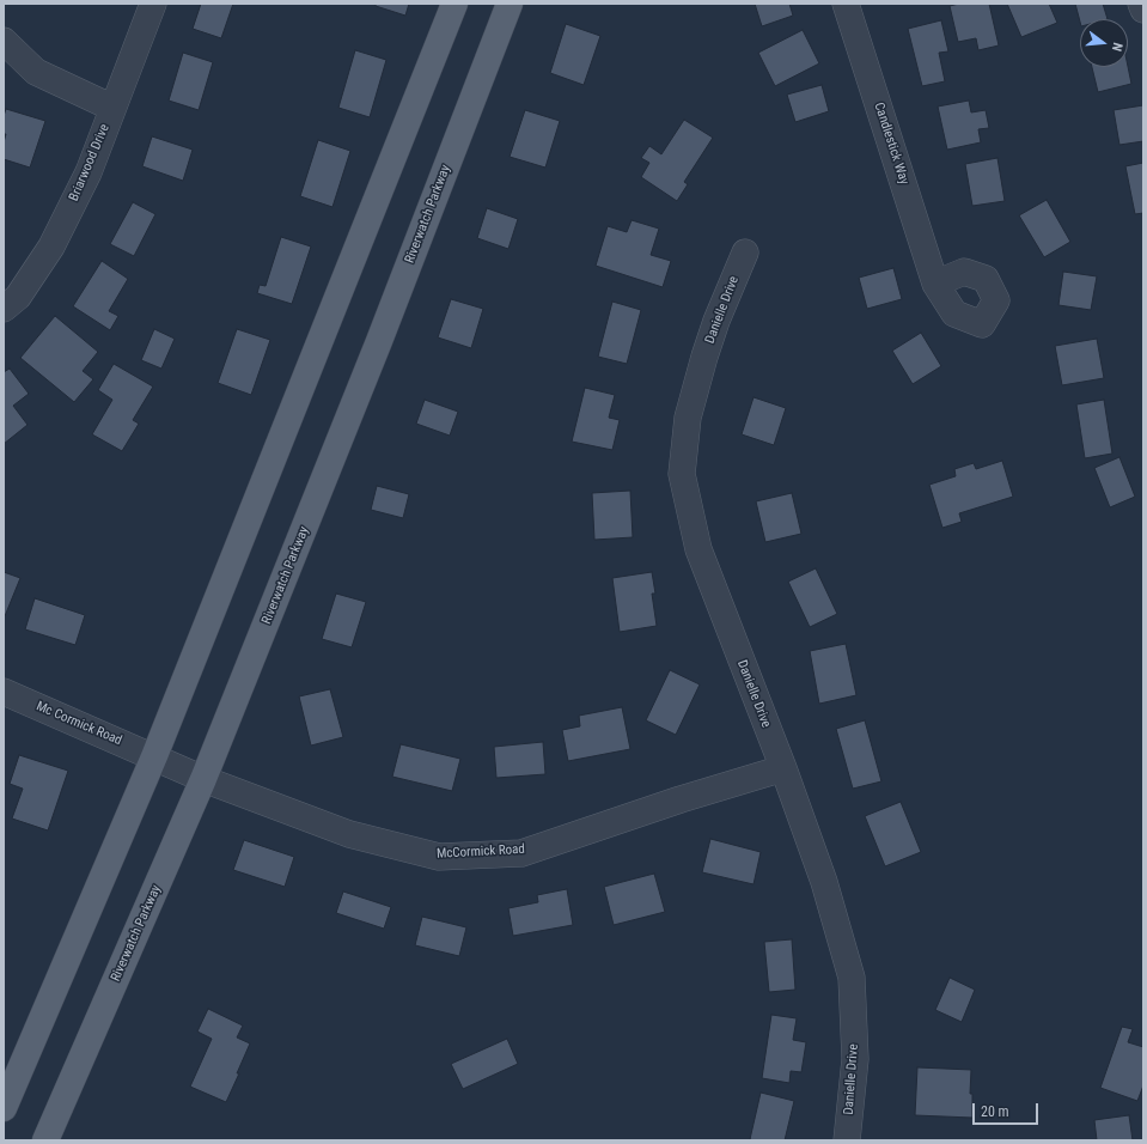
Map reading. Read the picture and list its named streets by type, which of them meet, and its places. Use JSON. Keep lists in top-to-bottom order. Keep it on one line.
{"streets":{"main road":["Riverwatch Parkway"],"street":["Candlestick Way","Briarwood Drive","Danielle Drive","Mc Cormick Road","McCormick Road"]},"crossings":[["Riverwatch Parkway","McCormick Road"],["Danielle Drive","McCormick Road"],["Mc Cormick Road","McCormick Road"]],"scale_bar":"20 m","north":"right"}
